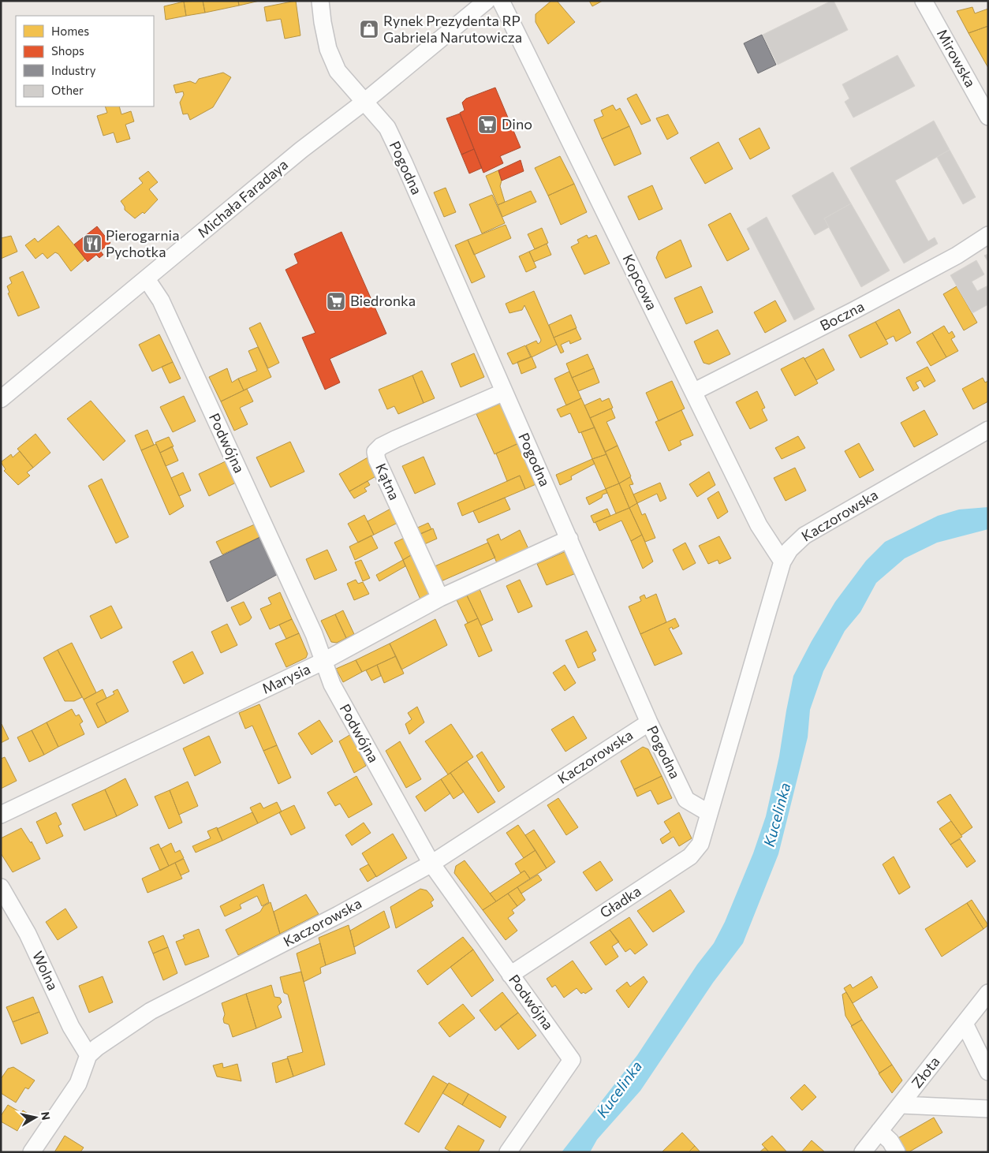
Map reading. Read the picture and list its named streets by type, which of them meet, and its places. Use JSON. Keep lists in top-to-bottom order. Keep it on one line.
{"streets":{"street":["Mirowska","Pogodna","Michała Faradaya","Kopcowa","Boczna","Podwójna","Kątna","Kaczorowska","Marysia","Gładka","Wolna","Złota"]},"crossings":[["Pogodna","Michała Faradaya"],["Pogodna","Kątna"],["Pogodna","Kaczorowska"],["Pogodna","Marysia"],["Pogodna","Gładka"],["Michała Faradaya","Podwójna"],["Kopcowa","Boczna"],["Kopcowa","Kaczorowska"],["Podwójna","Kaczorowska"],["Podwójna","Marysia"],["Podwójna","Gładka"],["Kątna","Marysia"],["Kaczorowska","Gładka"],["Kaczorowska","Wolna"]],"water":["Kucelinka"],"places":{"shop":["Rynek Prezydenta RP Gabriela Narutowicza"],"supermarket":["Dino","Biedronka"],"restaurant":["Pierogarnia Pychotka"]},"legend":["Homes","Shops","Industry","Other"],"north":"right"}
